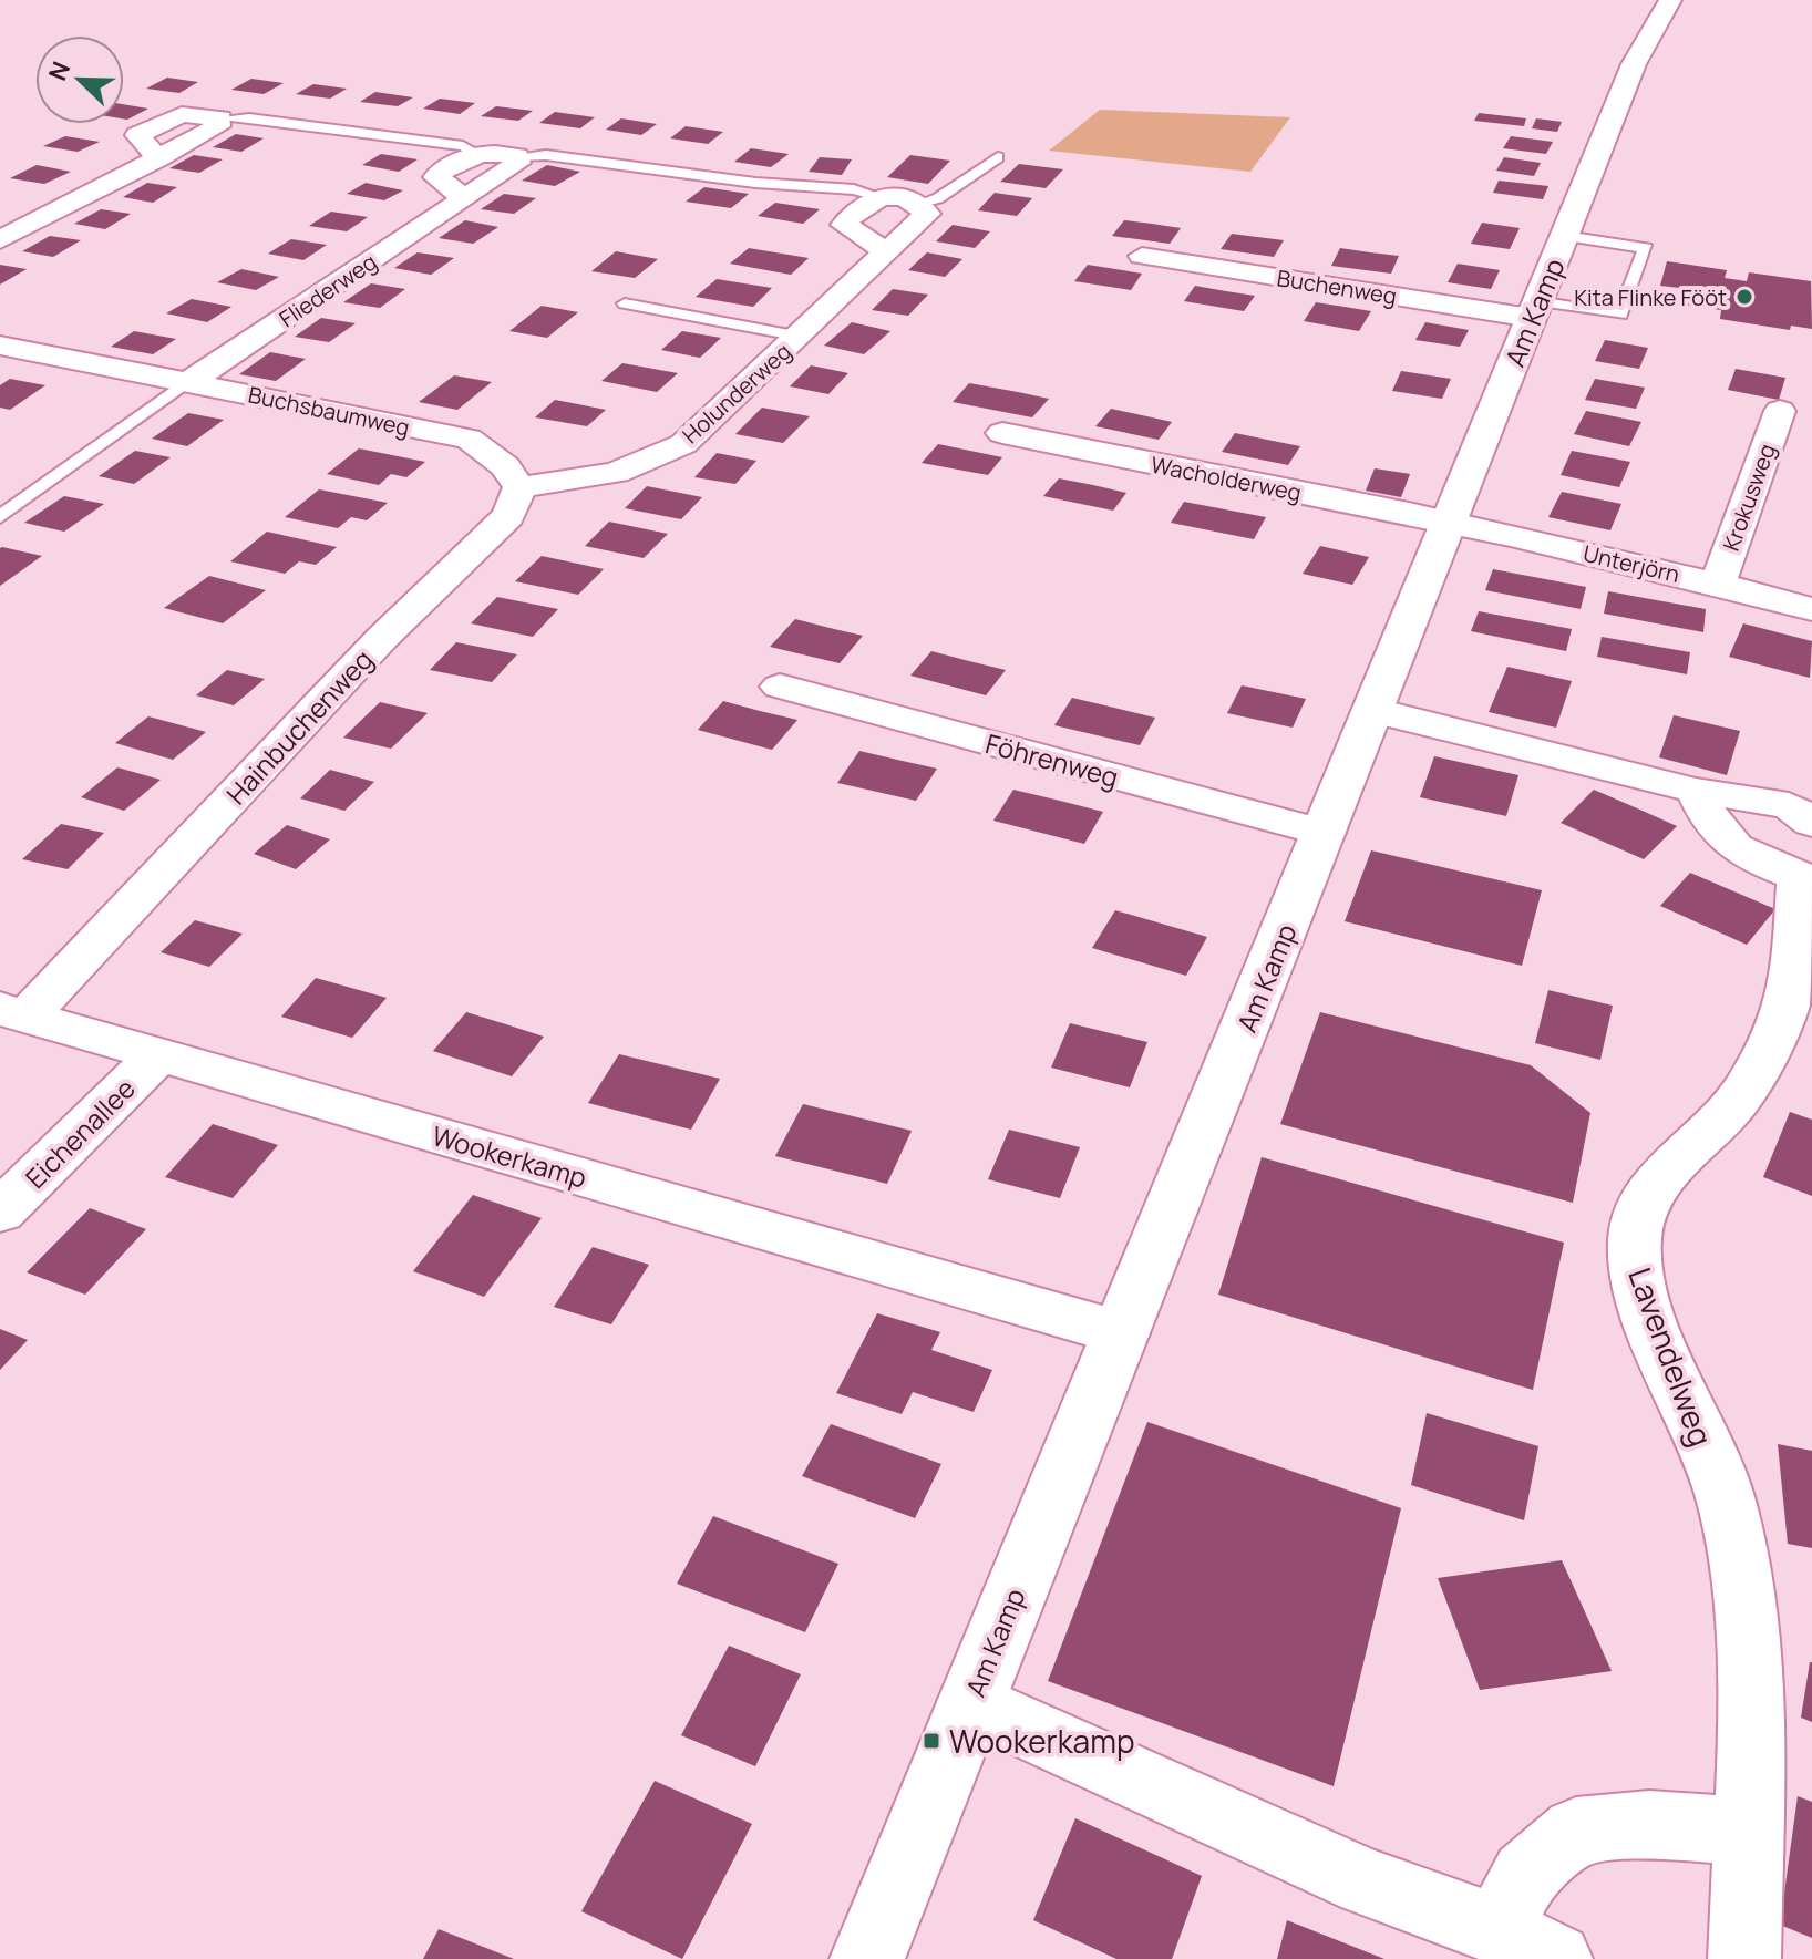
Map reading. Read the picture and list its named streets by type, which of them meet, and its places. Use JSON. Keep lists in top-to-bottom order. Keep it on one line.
{"streets":{"street":["Buchenweg","Fliederweg","Am Kamp","Holunderweg","Buchsbaumweg","Wacholderweg","Krokusweg","Unterjörn","Hainbuchenweg","Föhrenweg","Eichenallee","Wookerkamp","Lavendelweg"]},"crossings":[["Buchenweg","Am Kamp"],["Fliederweg","Buchsbaumweg"],["Am Kamp","Wacholderweg"],["Am Kamp","Unterjörn"],["Am Kamp","Föhrenweg"],["Am Kamp","Wookerkamp"],["Holunderweg","Buchsbaumweg"],["Holunderweg","Hainbuchenweg"],["Buchsbaumweg","Hainbuchenweg"],["Wacholderweg","Unterjörn"],["Krokusweg","Unterjörn"],["Hainbuchenweg","Wookerkamp"],["Eichenallee","Wookerkamp"]],"places":{"other":["Kita Flinke Fööt"],"transit":["Wookerkamp"]},"north":"top left"}
